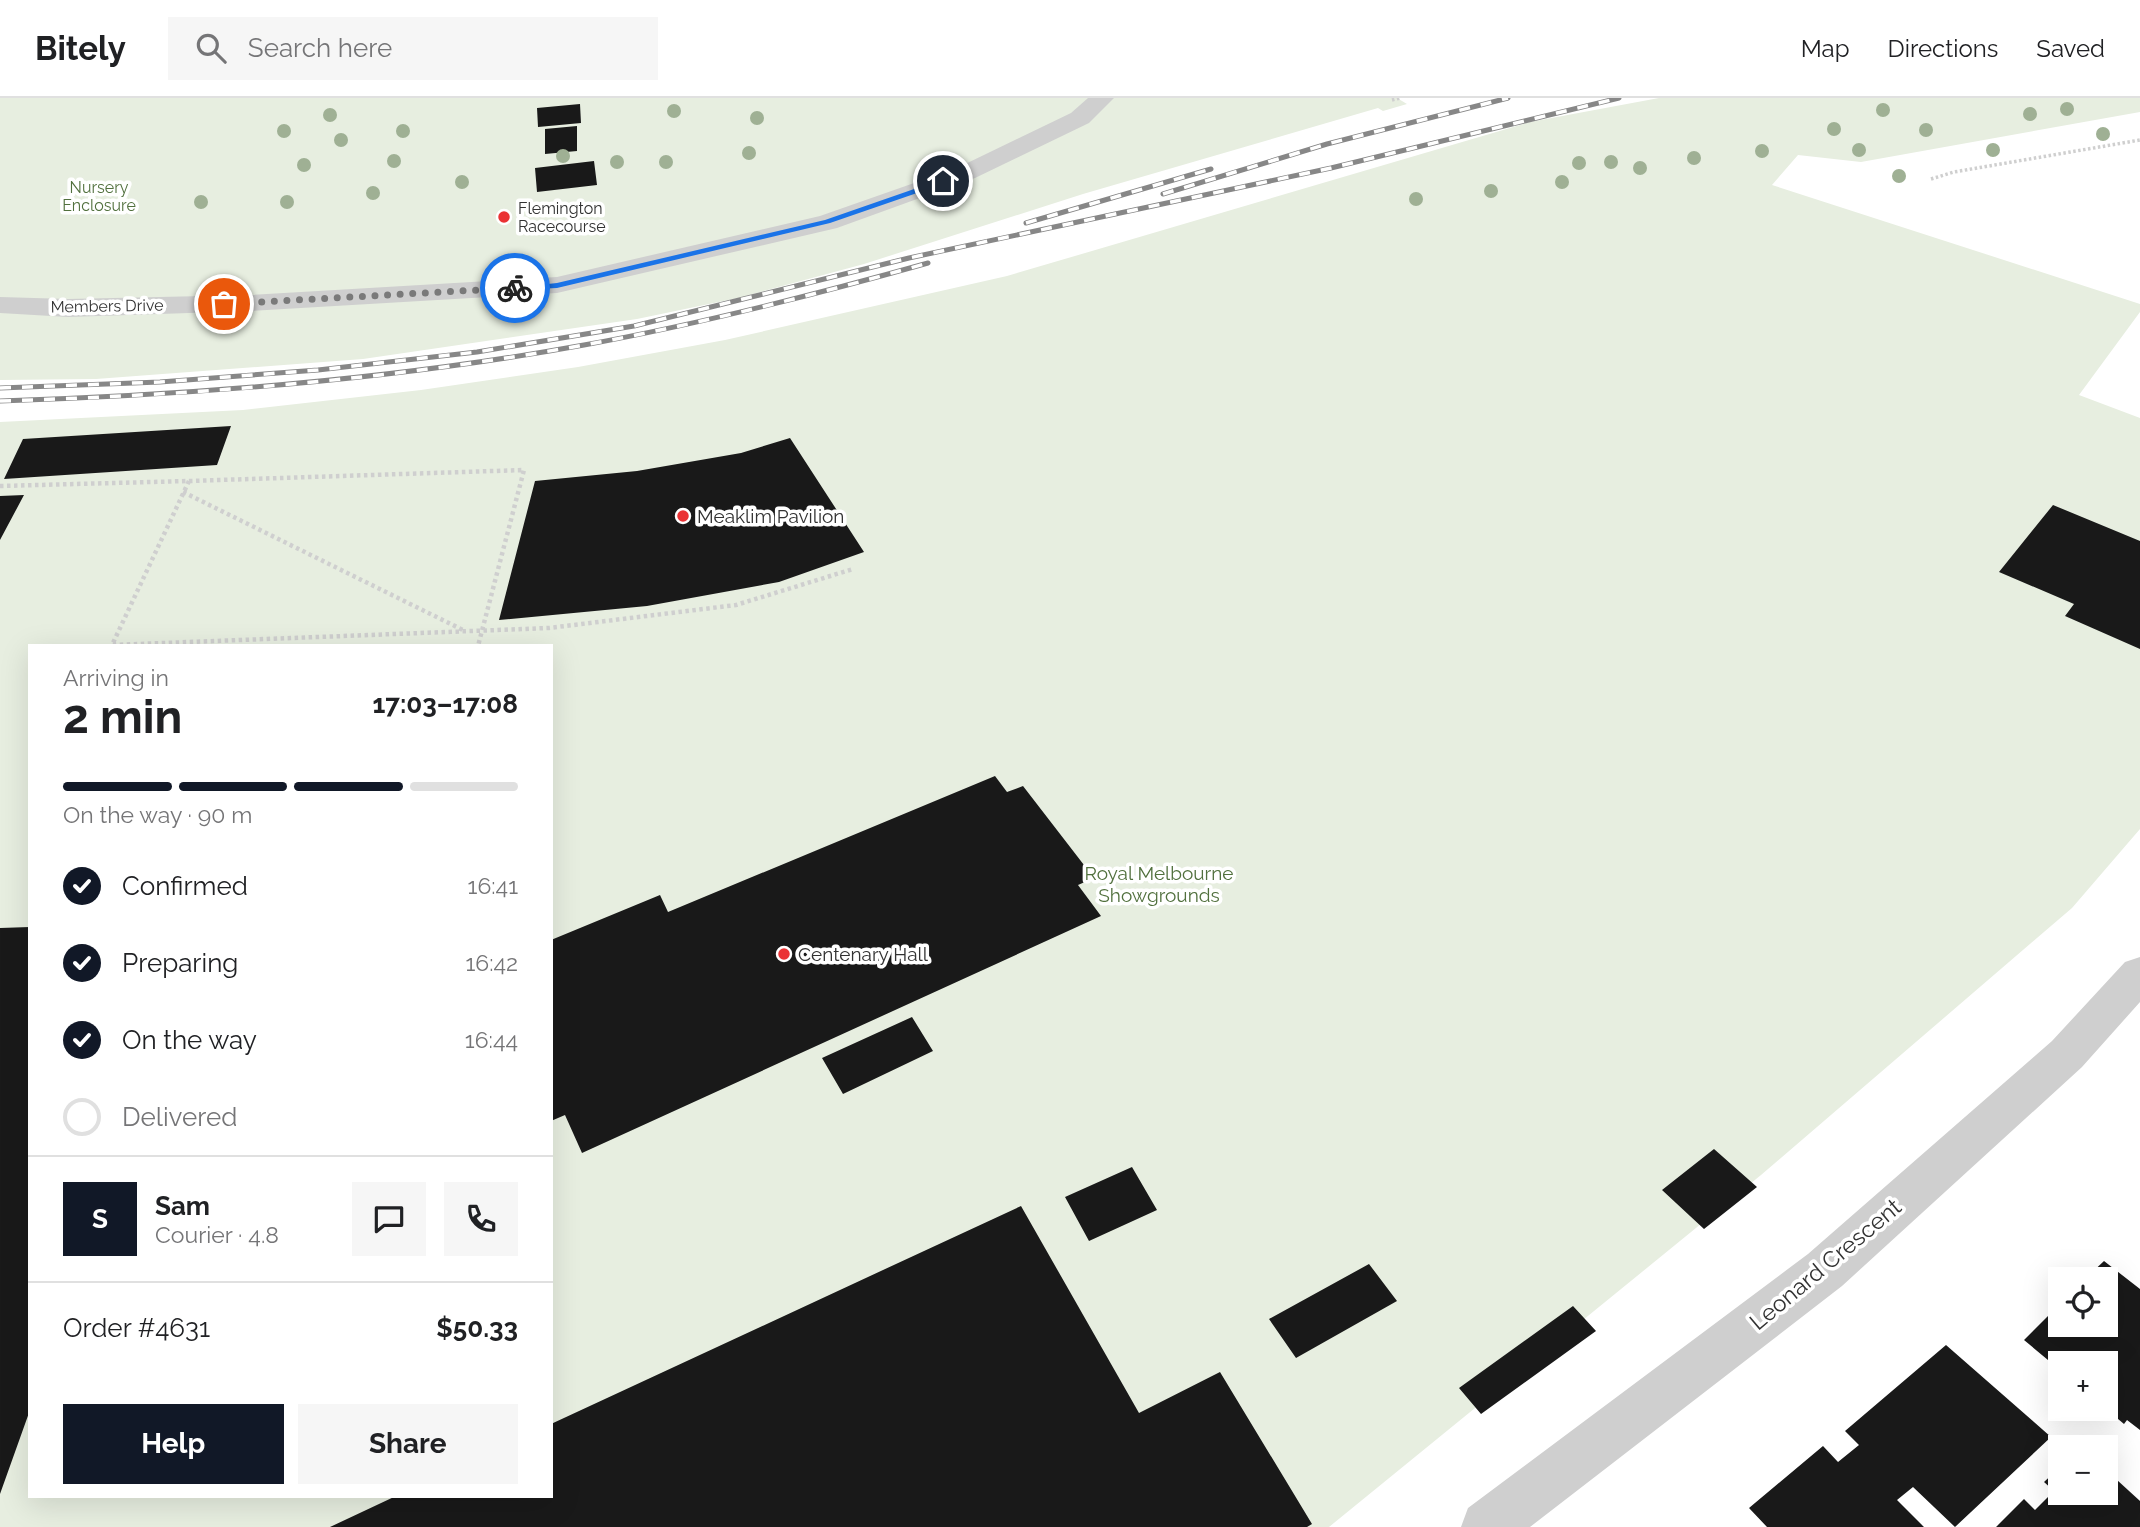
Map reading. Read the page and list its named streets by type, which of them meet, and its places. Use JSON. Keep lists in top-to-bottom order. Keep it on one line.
{"streets":{"street":["Members Drive","Leonard Crescent"]},"parks":["Nursery Enclosure","Royal Melbourne Showgrounds"],"places":["Flemington Racecourse","Meaklim Pavilion","Centenary Hall"],"page":{"header":"Bitely","search":"Search here","nav":["Map","Directions","Saved"],"heading":["2 min","Arriving in","17:03–17:08"],"panel":["Sam","Courier · 4.8","Order #4631","$50.33"],"bar":"On the way · 90 m","list":[["Confirmed","16:41"],["Preparing","16:42"],["On the way","16:44"],"Delivered"],"round":"S","map_buttons":["+","−"],"buttons":["Help","Share"]}}
